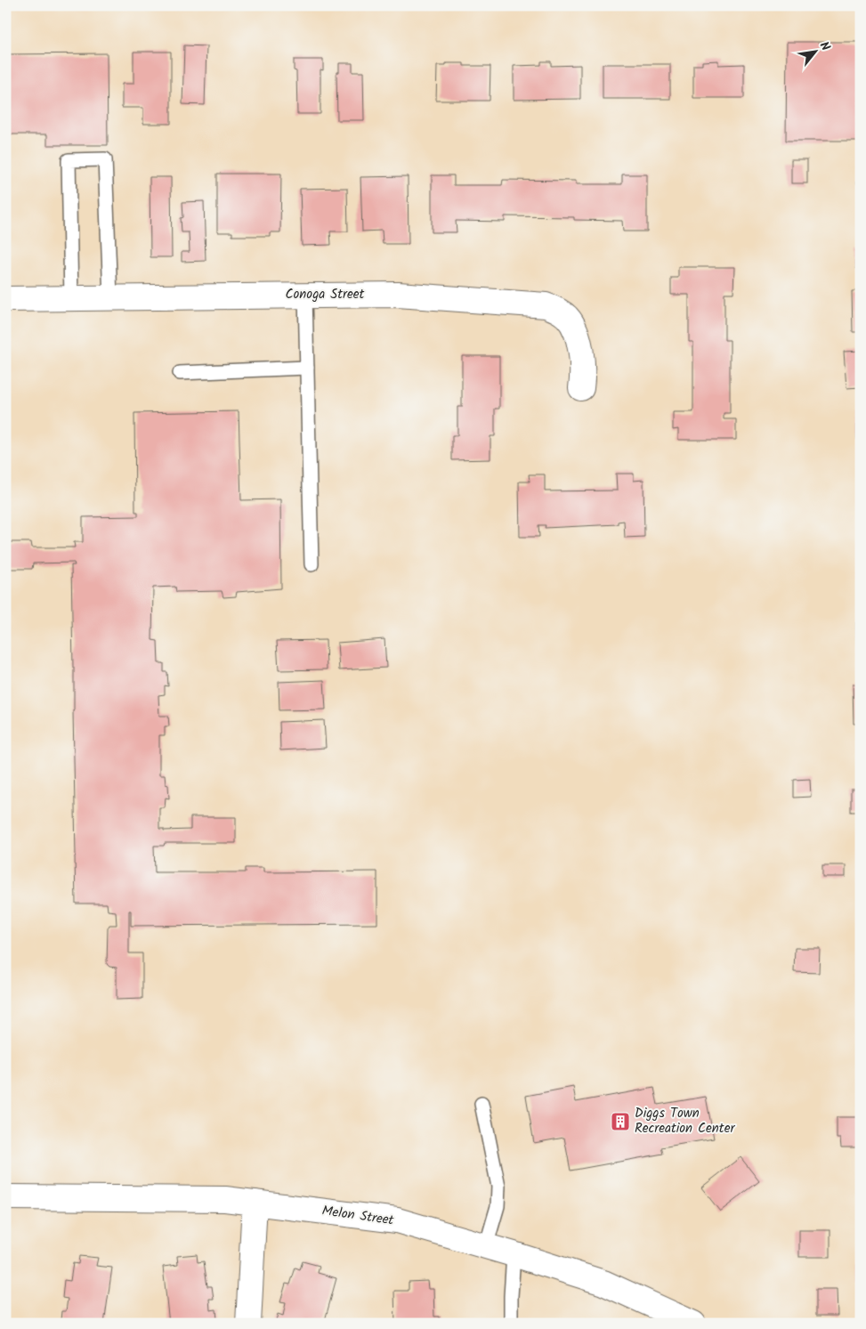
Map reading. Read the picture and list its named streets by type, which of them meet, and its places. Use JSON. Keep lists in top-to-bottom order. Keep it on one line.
{"streets":{"street":["Conoga Street","Melon Street"]},"places":{"building":["Diggs Town Recreation Center"]},"north":"top right"}
